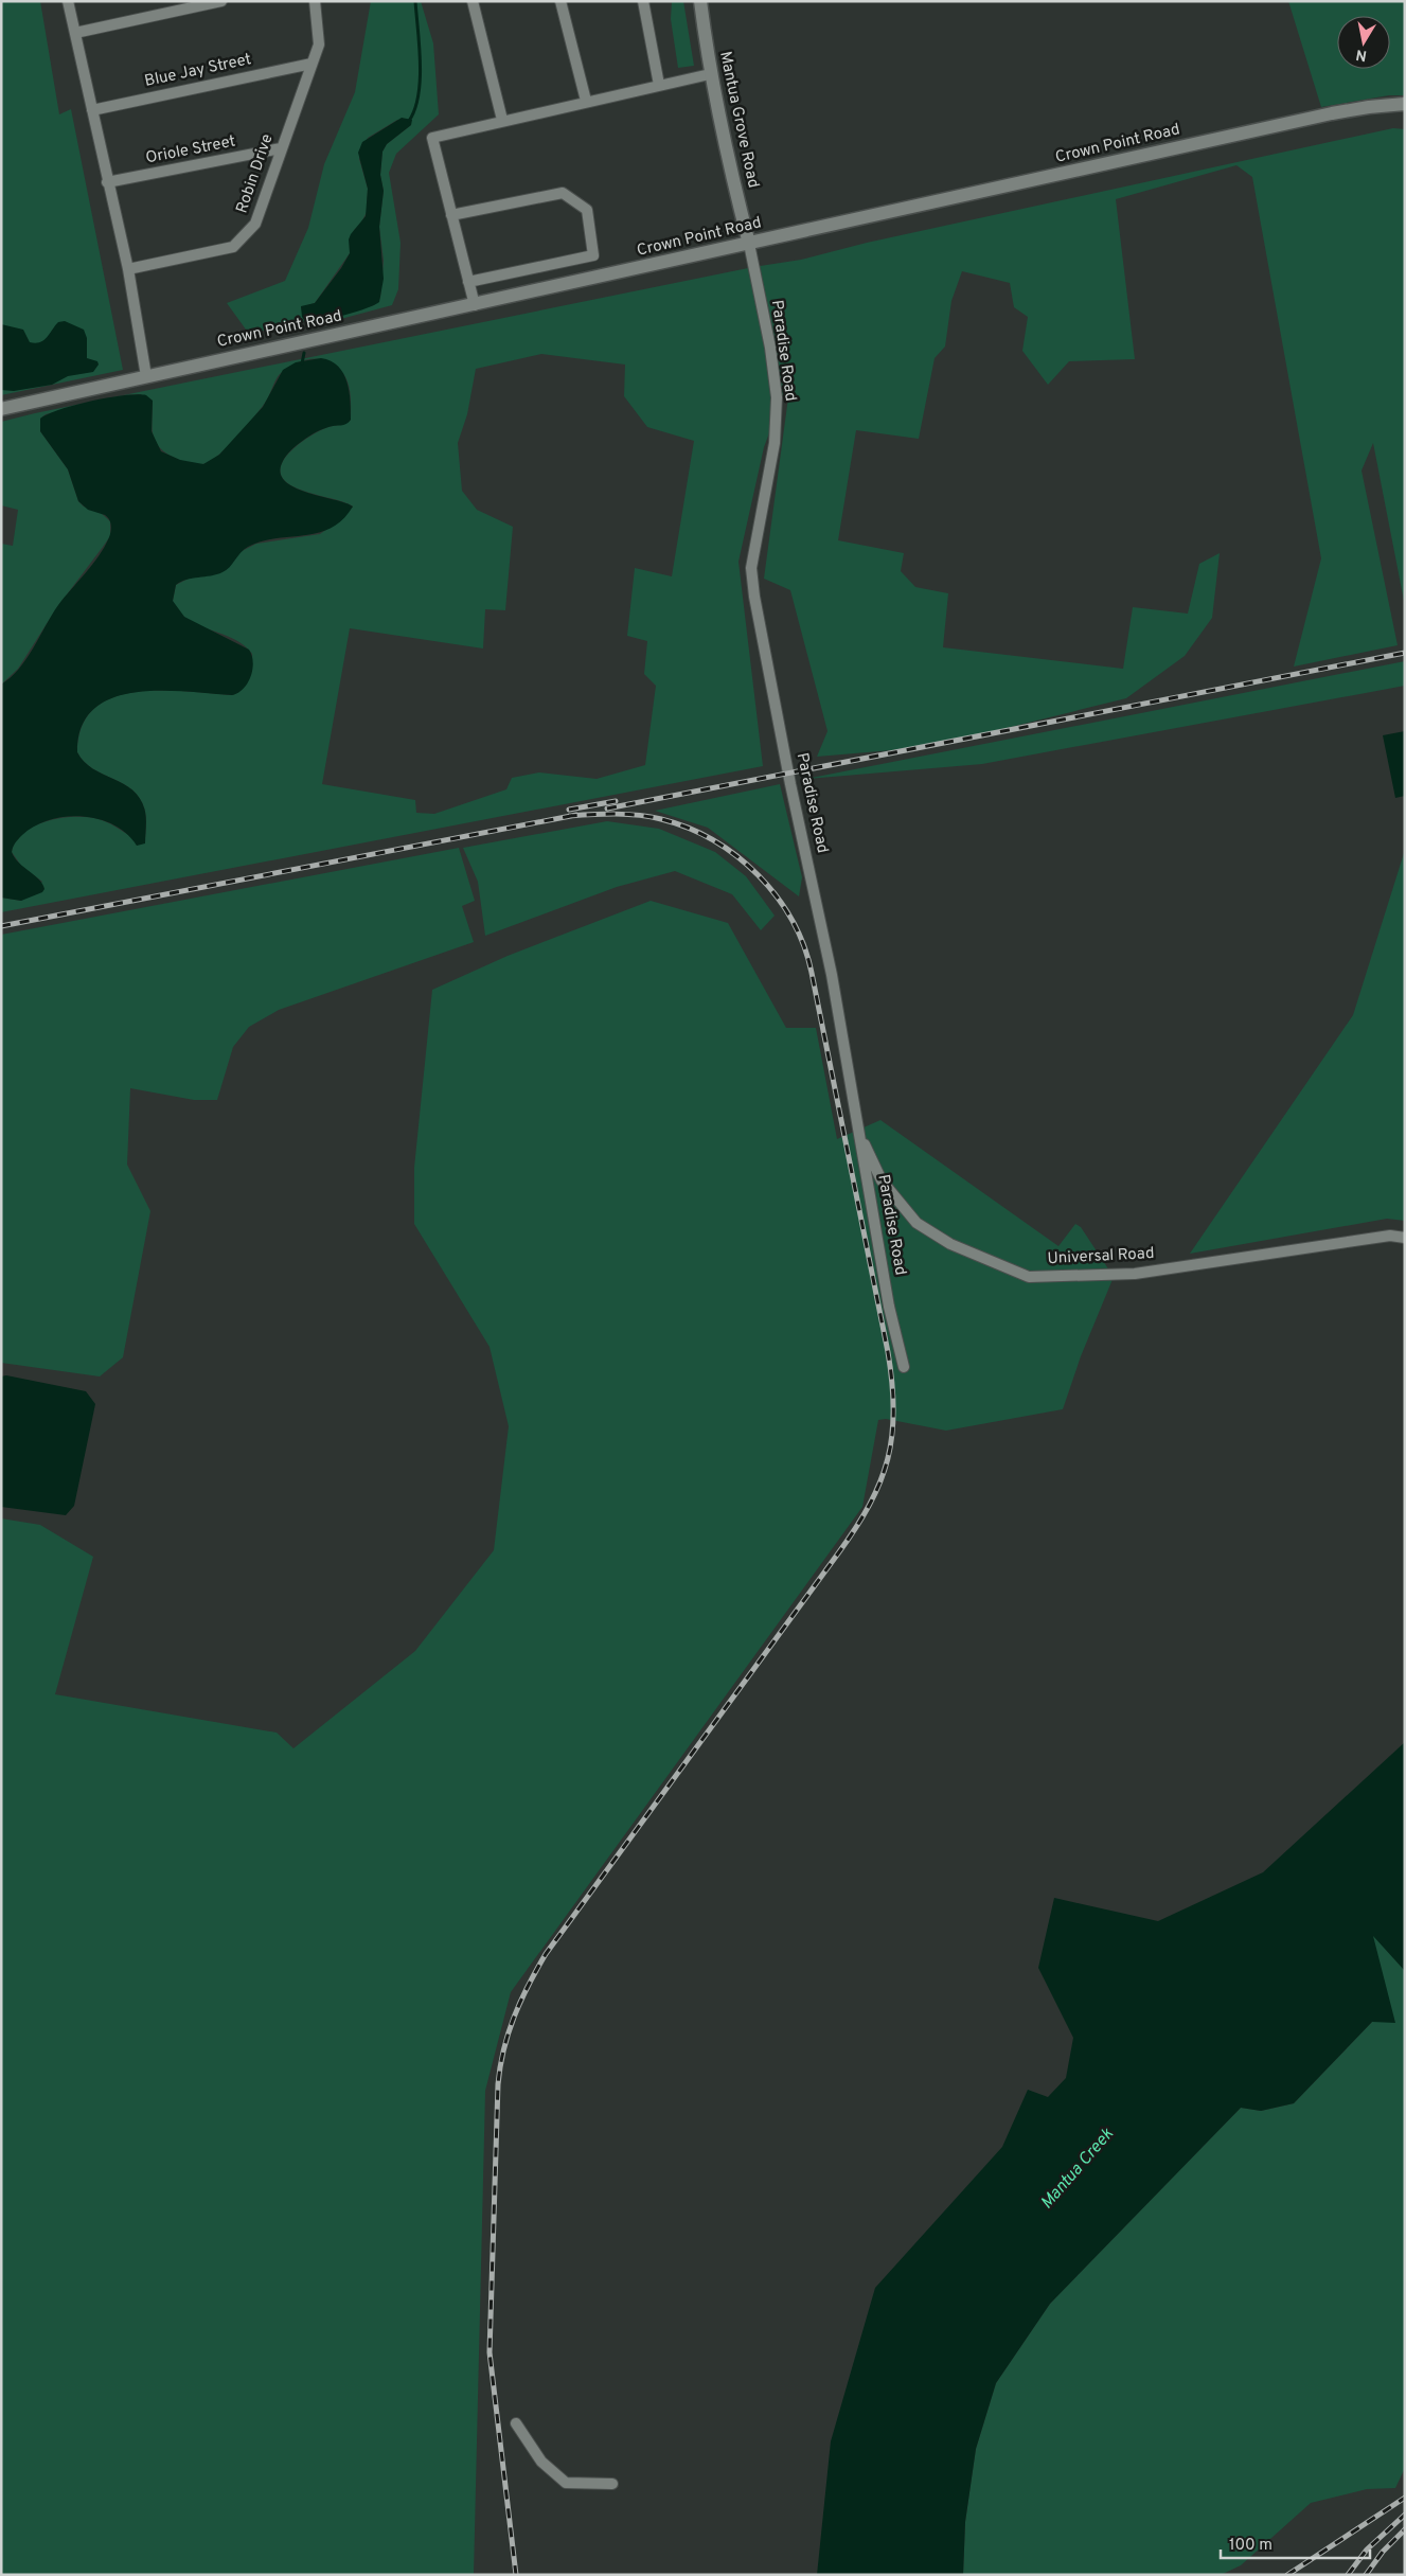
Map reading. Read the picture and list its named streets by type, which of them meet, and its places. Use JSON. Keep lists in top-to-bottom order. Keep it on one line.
{"streets":{"main road":["Mantua Grove Road","Crown Point Road"],"street":["Blue Jay Street","Oriole Street","Robin Drive","Paradise Road","Universal Road"]},"crossings":[["Blue Jay Street","Robin Drive"],["Mantua Grove Road","Crown Point Road"],["Mantua Grove Road","Paradise Road"],["Crown Point Road","Paradise Road"],["Oriole Street","Robin Drive"],["Paradise Road","Universal Road"]],"water":["Mantua Creek"],"scale_bar":"100 m","north":"bottom"}
